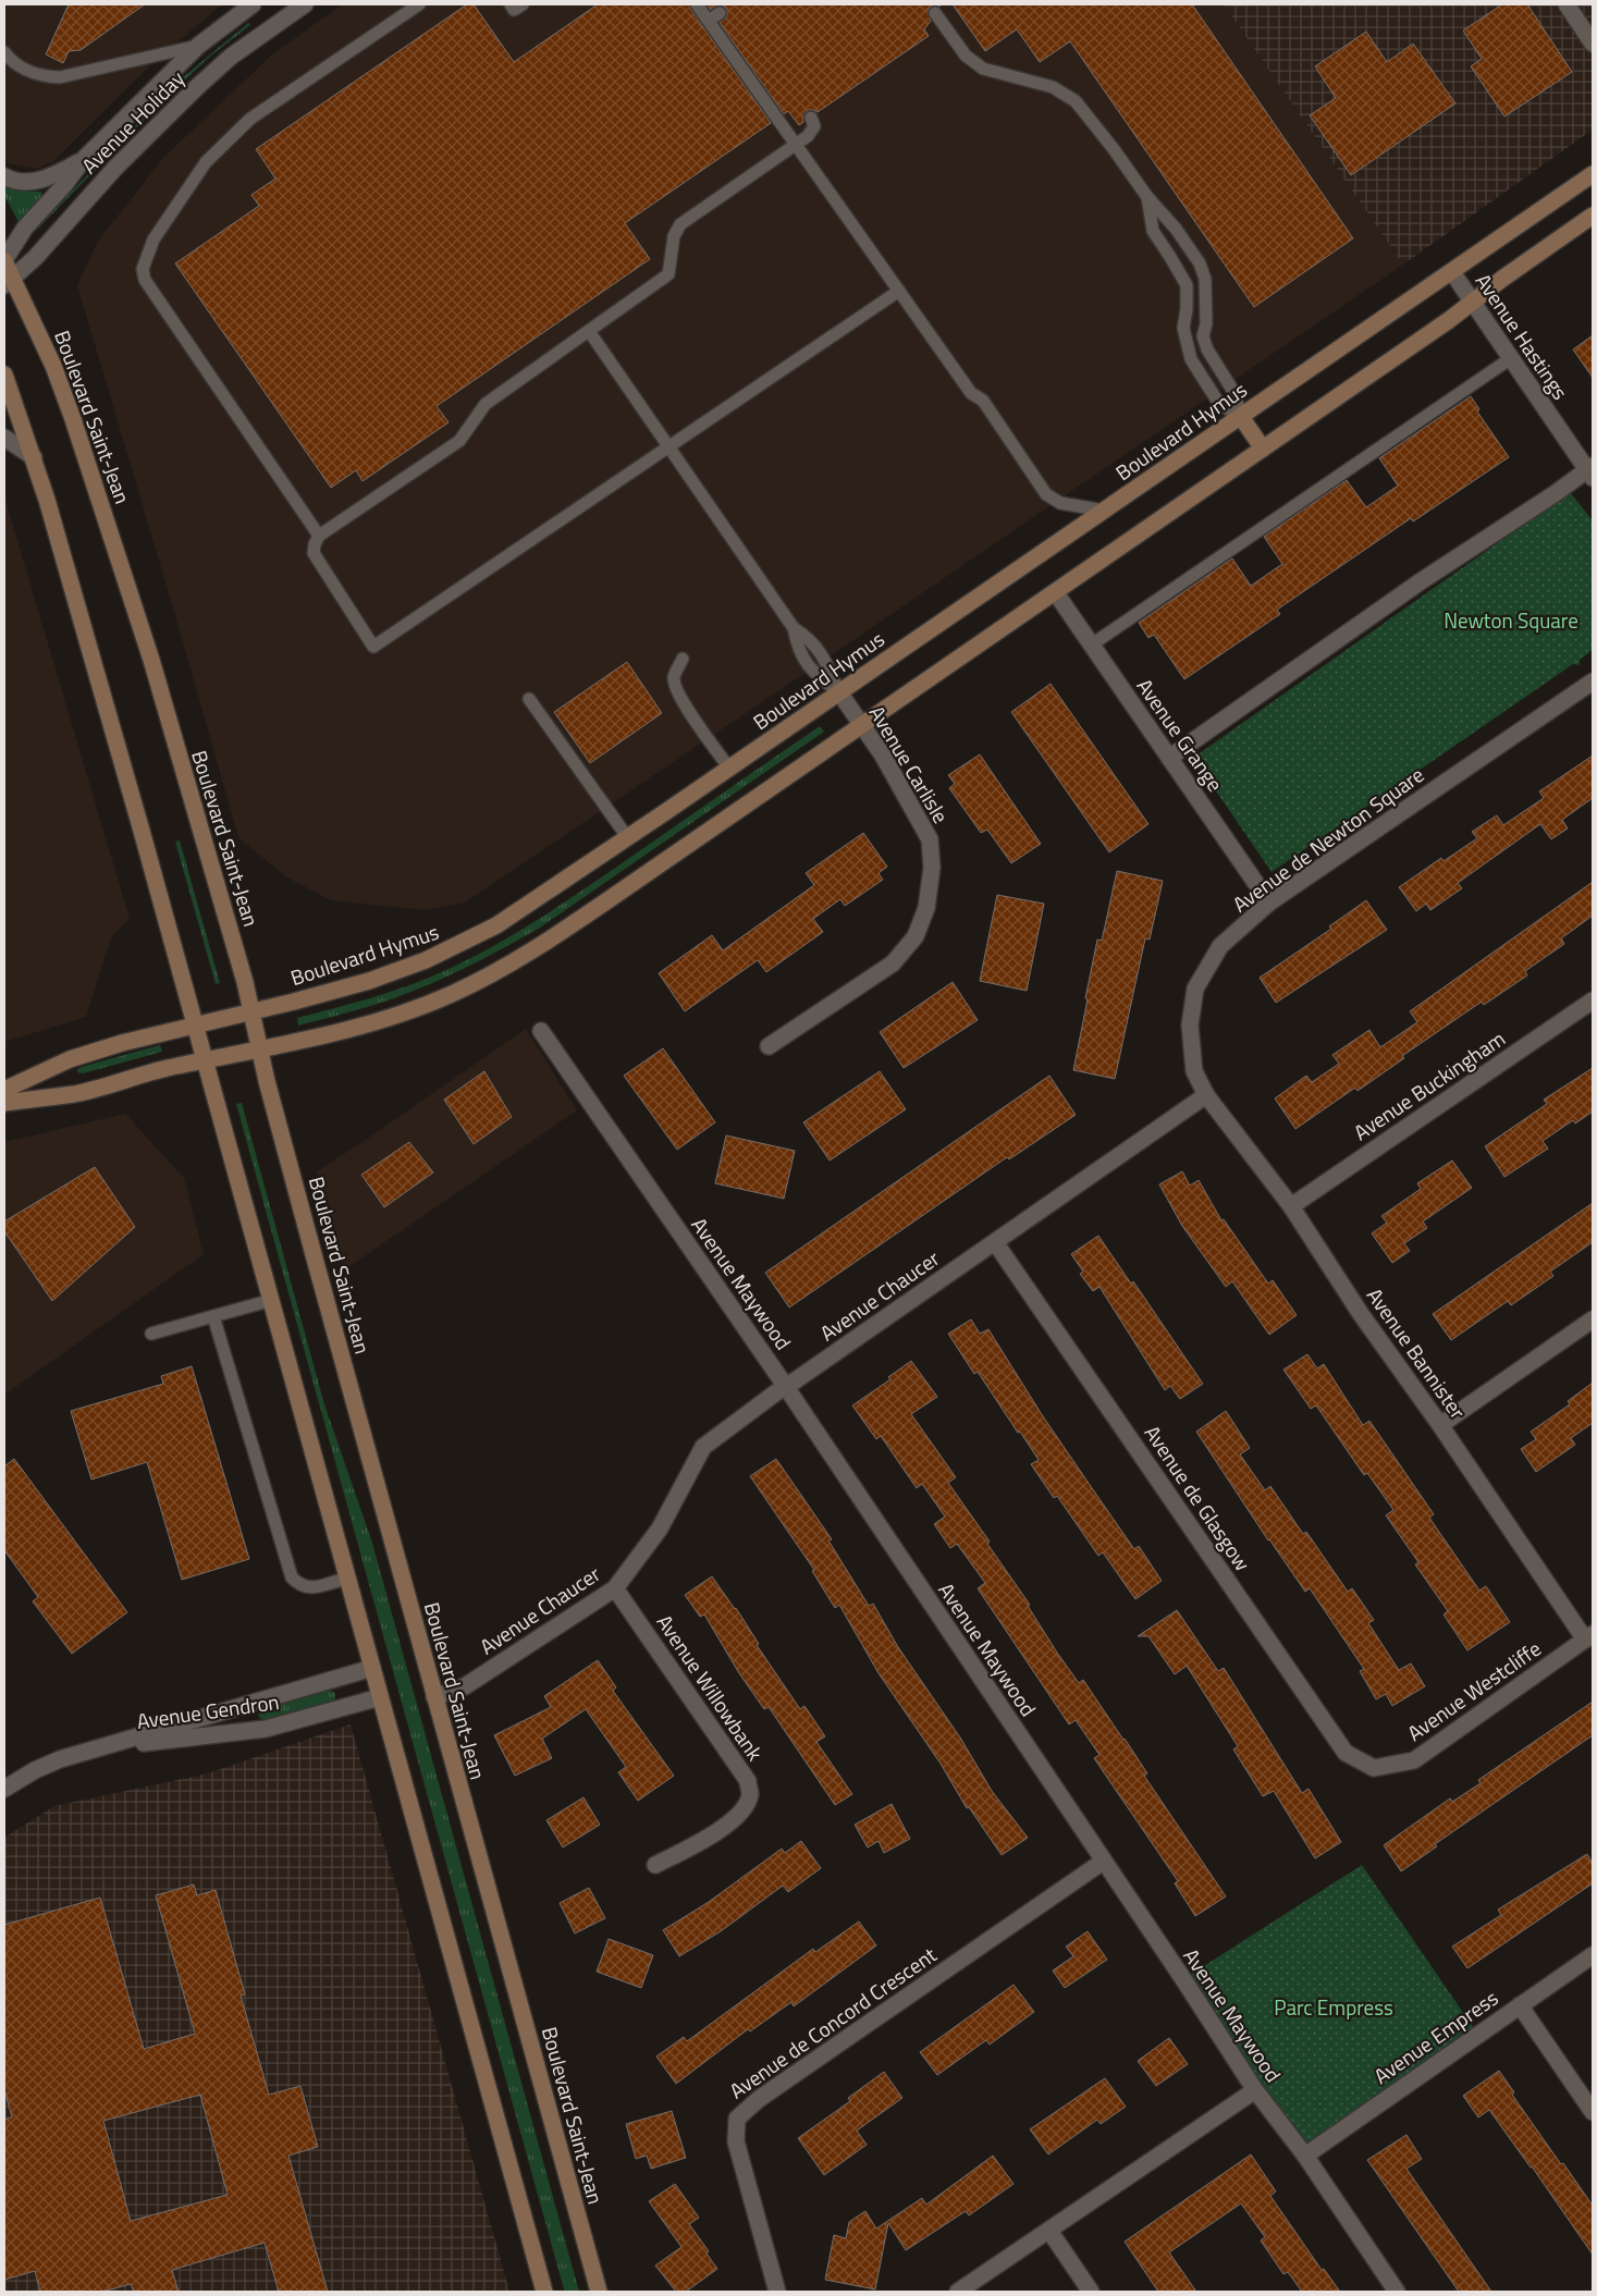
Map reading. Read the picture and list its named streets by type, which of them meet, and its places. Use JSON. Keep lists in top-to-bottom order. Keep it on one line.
{"streets":{"main road":["Boulevard Saint-Jean","Boulevard Hymus"],"street":["Avenue Holiday","Avenue Hastings","Avenue Grange","Avenue Carlisle","Avenue de Newton Square","Avenue Buckingham","Avenue Maywood","Avenue Chaucer","Avenue Bannister","Avenue de Glasgow","Avenue Willowbank","Avenue Westcliffe","Avenue Gendron","Avenue de Concord Crescent","Avenue Empress"]},"crossings":[["Avenue Holiday","Boulevard Saint-Jean"],["Avenue Hastings","Boulevard Hymus"],["Boulevard Saint-Jean","Boulevard Hymus"],["Boulevard Saint-Jean","Avenue Chaucer"],["Boulevard Hymus","Avenue Carlisle"],["Avenue Grange","Avenue de Newton Square"],["Avenue de Newton Square","Avenue Chaucer"],["Avenue de Newton Square","Avenue Bannister"],["Avenue Buckingham","Avenue Bannister"],["Avenue Maywood","Avenue Chaucer"],["Avenue Maywood","Avenue de Concord Crescent"],["Avenue Maywood","Avenue Empress"],["Avenue Chaucer","Avenue Bannister"],["Avenue Chaucer","Avenue de Glasgow"],["Avenue Chaucer","Avenue Willowbank"],["Avenue Bannister","Avenue Westcliffe"],["Avenue de Glasgow","Avenue Westcliffe"]],"parks":["Newton Square","Parc Empress"]}
